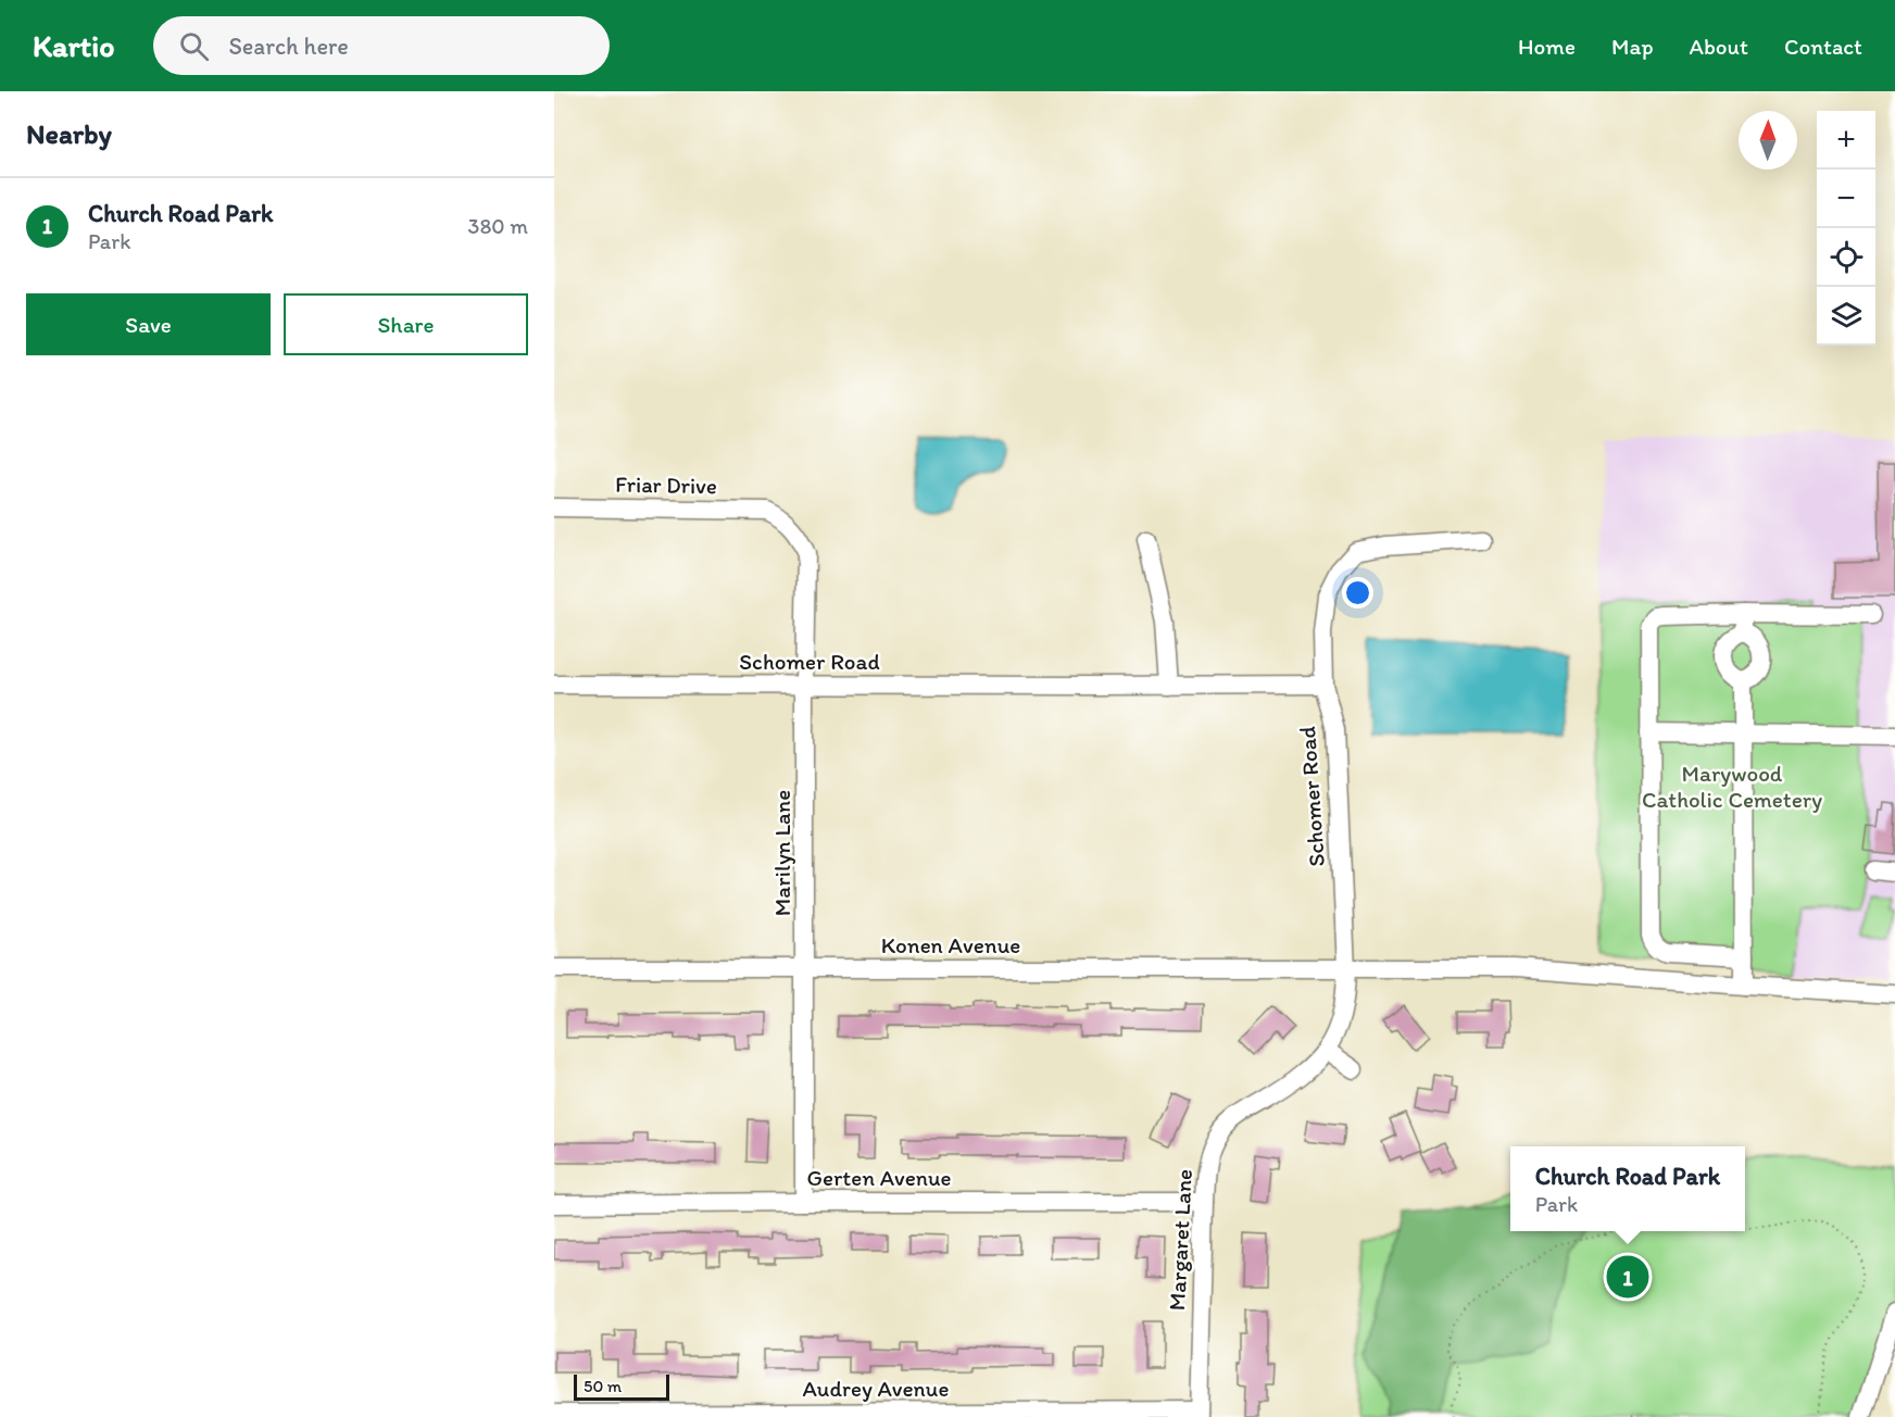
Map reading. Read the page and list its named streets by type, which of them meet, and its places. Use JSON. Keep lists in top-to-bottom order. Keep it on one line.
{"streets":{"street":["Friar Drive","Schomer Road","Marilyn Lane","Konen Avenue","Gerten Avenue","Margaret Lane","Audrey Avenue"]},"crossings":[["Friar Drive","Marilyn Lane"],["Schomer Road","Marilyn Lane"],["Schomer Road","Konen Avenue"],["Schomer Road","Margaret Lane"],["Marilyn Lane","Konen Avenue"],["Marilyn Lane","Gerten Avenue"],["Konen Avenue","Margaret Lane"],["Gerten Avenue","Margaret Lane"],["Margaret Lane","Audrey Avenue"]],"parks":["Marywood Catholic Cemetery"],"scale_bar":"50 m","north":"top","page":{"header":"Kartio","search":"Search here","nav":["Home","Map","About","Contact"],"heading":"Nearby","map_buttons":["+","−"],"list":[{"mark":"1","name":"Church Road Park","note":"Park","value":"380 m"}],"buttons":["Save","Share"],"popup":["Church Road Park","Park"],"pins":"1","scale":"50 m"}}
